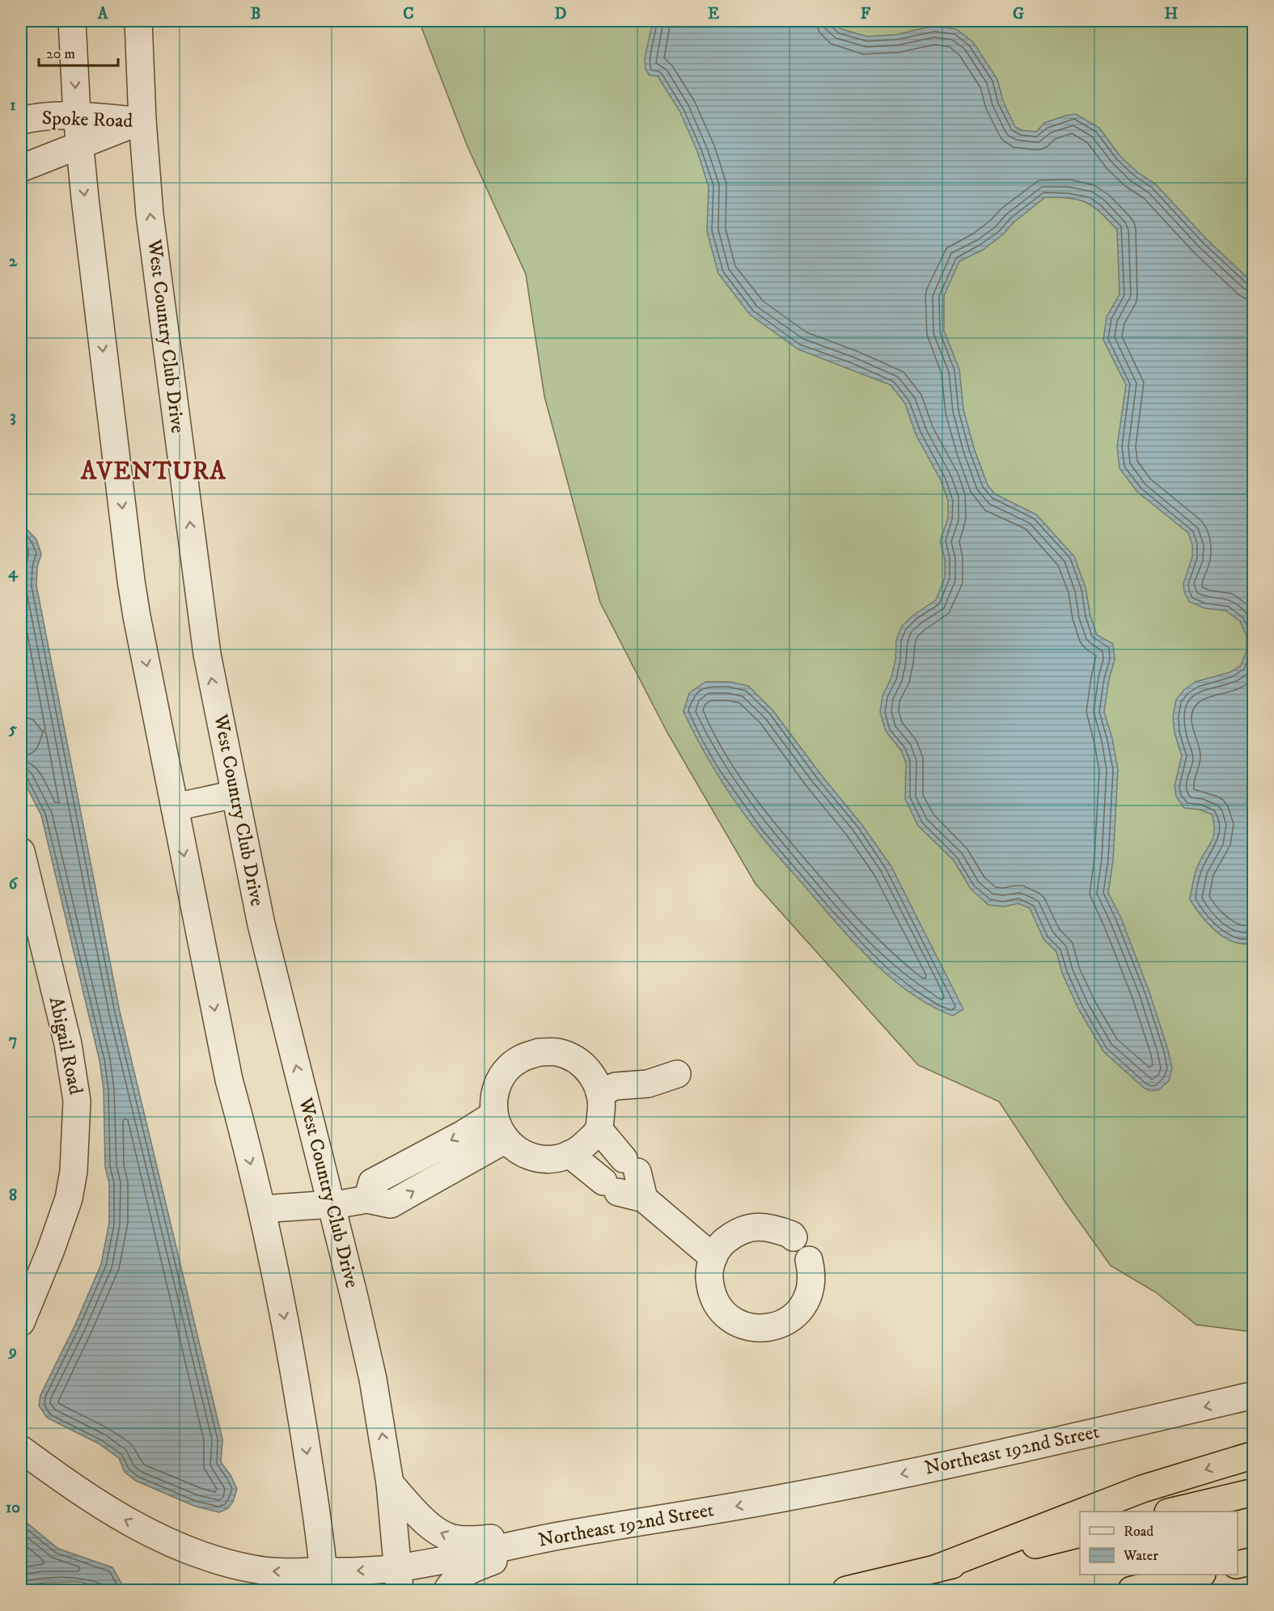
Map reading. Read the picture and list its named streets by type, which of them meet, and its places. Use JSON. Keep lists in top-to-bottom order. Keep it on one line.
{"streets":{"street":["Spoke Road","West Country Club Drive","Abigail Road","Northeast 192nd Street"]},"crossings":[["Spoke Road","West Country Club Drive"],["West Country Club Drive","Northeast 192nd Street"]],"one_way":["Northeast 192nd Street"],"districts":["AVENTURA"],"legend":["Road","Water"],"scale_bar":"20 m","grid":{"columns":["A","B","C","D","E","F","G","H"],"rows":["1","2","3","4","5","6","7","8","9","10"]}}
